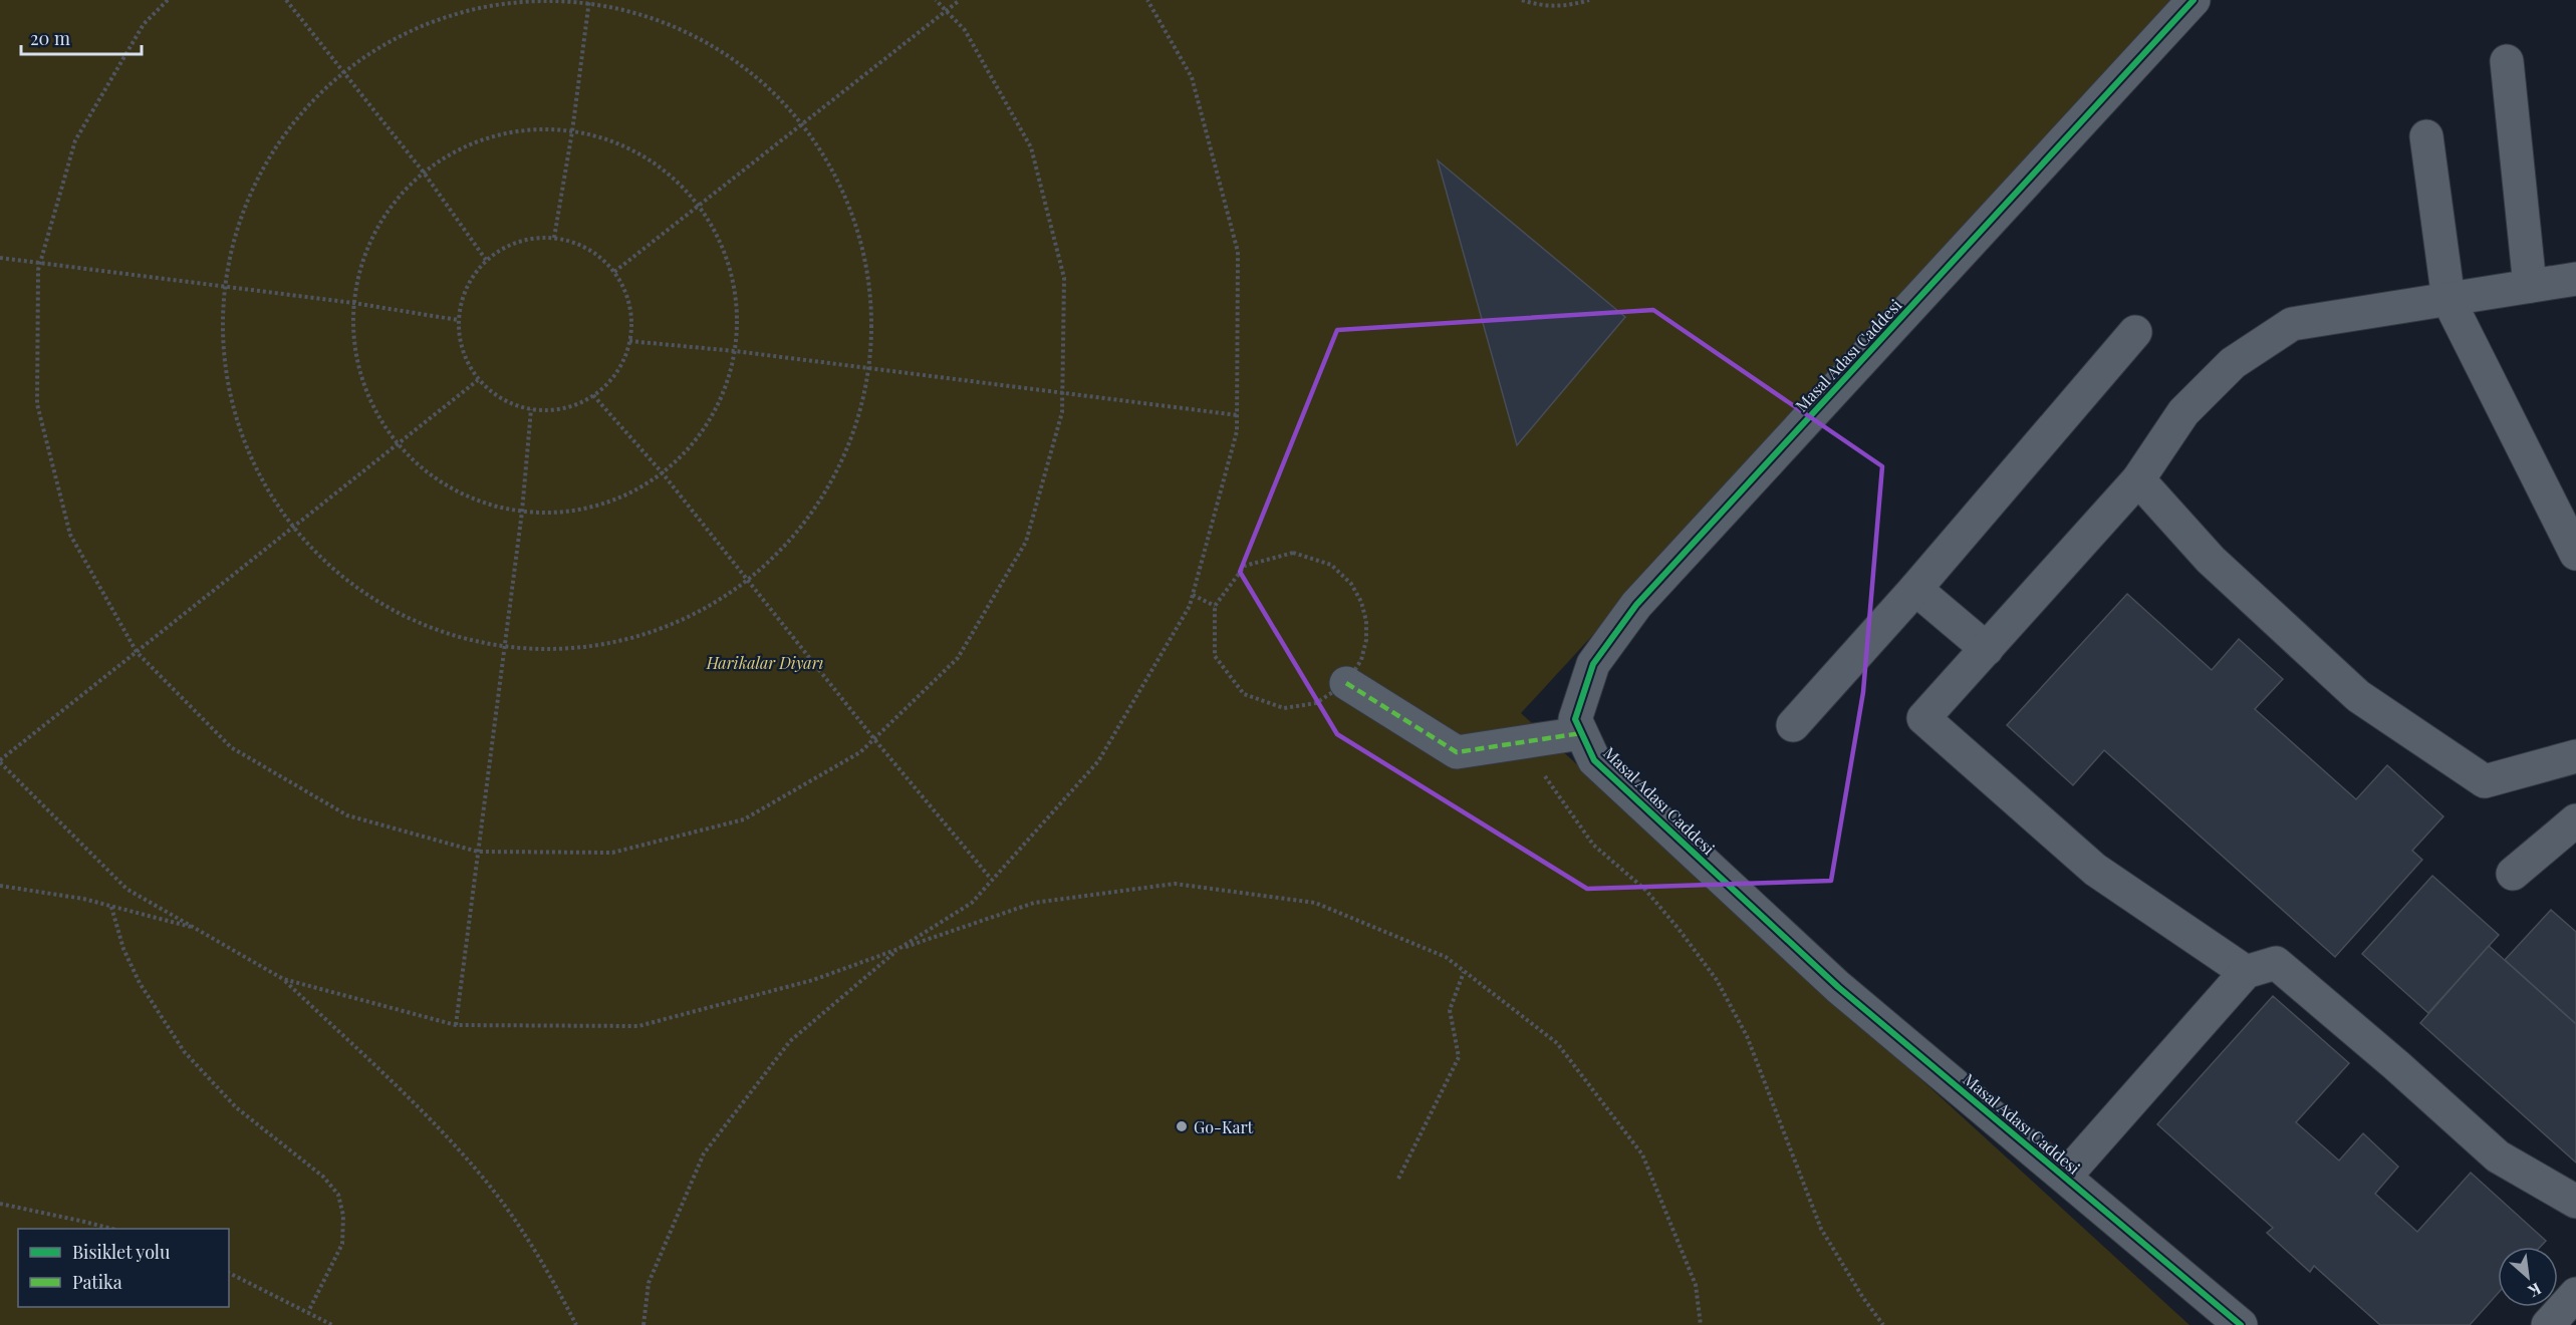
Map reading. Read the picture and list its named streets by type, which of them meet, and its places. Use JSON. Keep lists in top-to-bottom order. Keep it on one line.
{"streets":{"street":["Masal Adası Caddesi"]},"parks":["Harikalar Diyarı"],"places":["Go-Kart"],"legend":["Bisiklet yolu","Patika"],"scale_bar":"20 m","north":"bottom right"}
